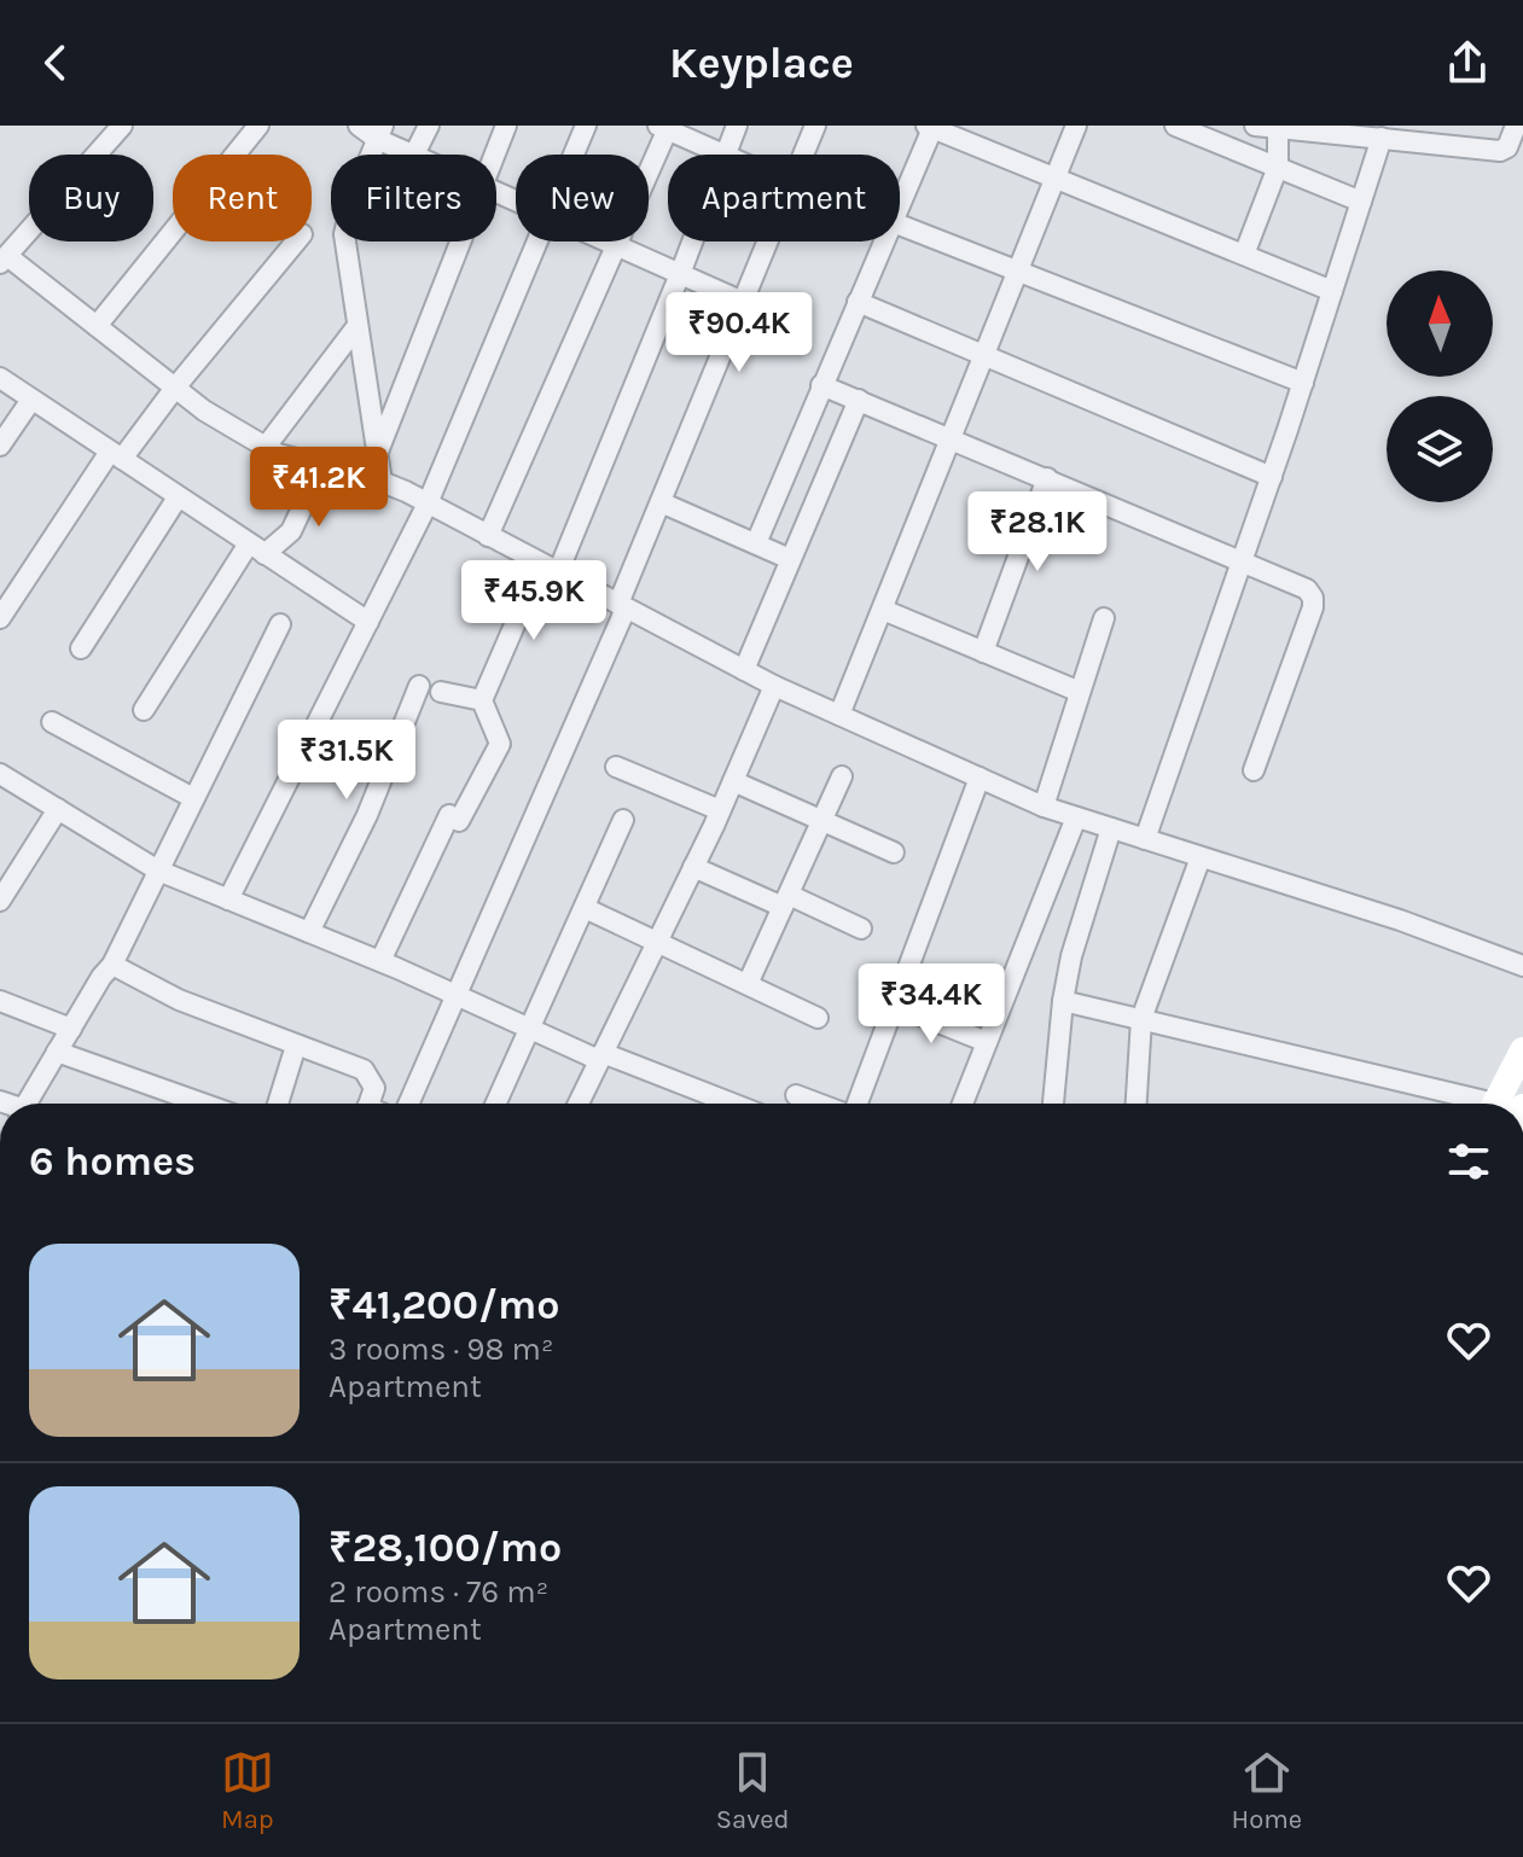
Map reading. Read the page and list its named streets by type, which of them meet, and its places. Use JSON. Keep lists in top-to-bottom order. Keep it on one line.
{"north":"top","page":{"header":"Keyplace","chip":["Buy","Rent","Filters","New","Apartment"],"price":["₹90.4K","₹41.2K","₹28.1K","₹45.9K","₹31.5K","₹34.4K"],"heading":"6 homes","list":[{"name":"₹41,200/mo","note":"3 rooms · 98 m² · Apartment"},{"name":"₹28,100/mo","note":"2 rooms · 76 m² · Apartment"}],"tabs":["Map","Saved","Home"]}}
